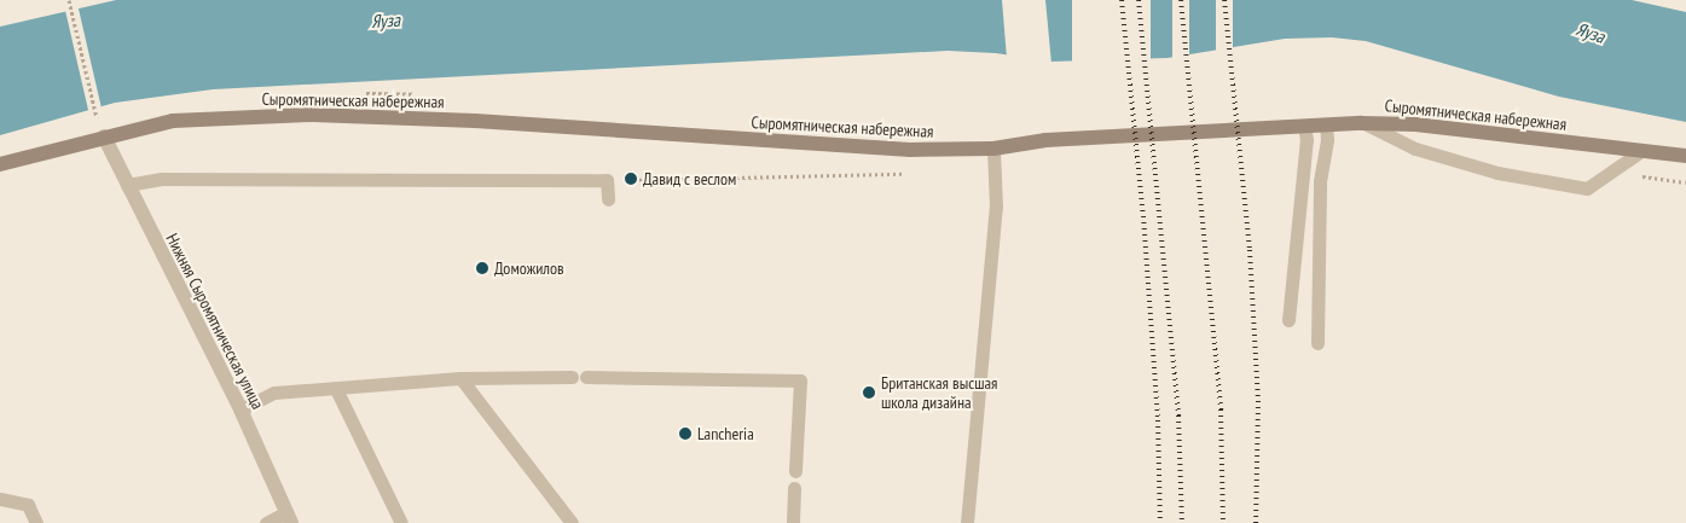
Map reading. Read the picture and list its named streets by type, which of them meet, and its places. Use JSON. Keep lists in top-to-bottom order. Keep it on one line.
{"streets":{"main road":["Сыромятническая набережная"],"street":["Нижняя Сыромятническая улица"]},"crossings":[["Сыромятническая набережная","Нижняя Сыромятническая улица"]],"water":["Яуза"],"places":["Давид с веслом","Доможилов","Британская высшая школа дизайна","Lancheria"]}
